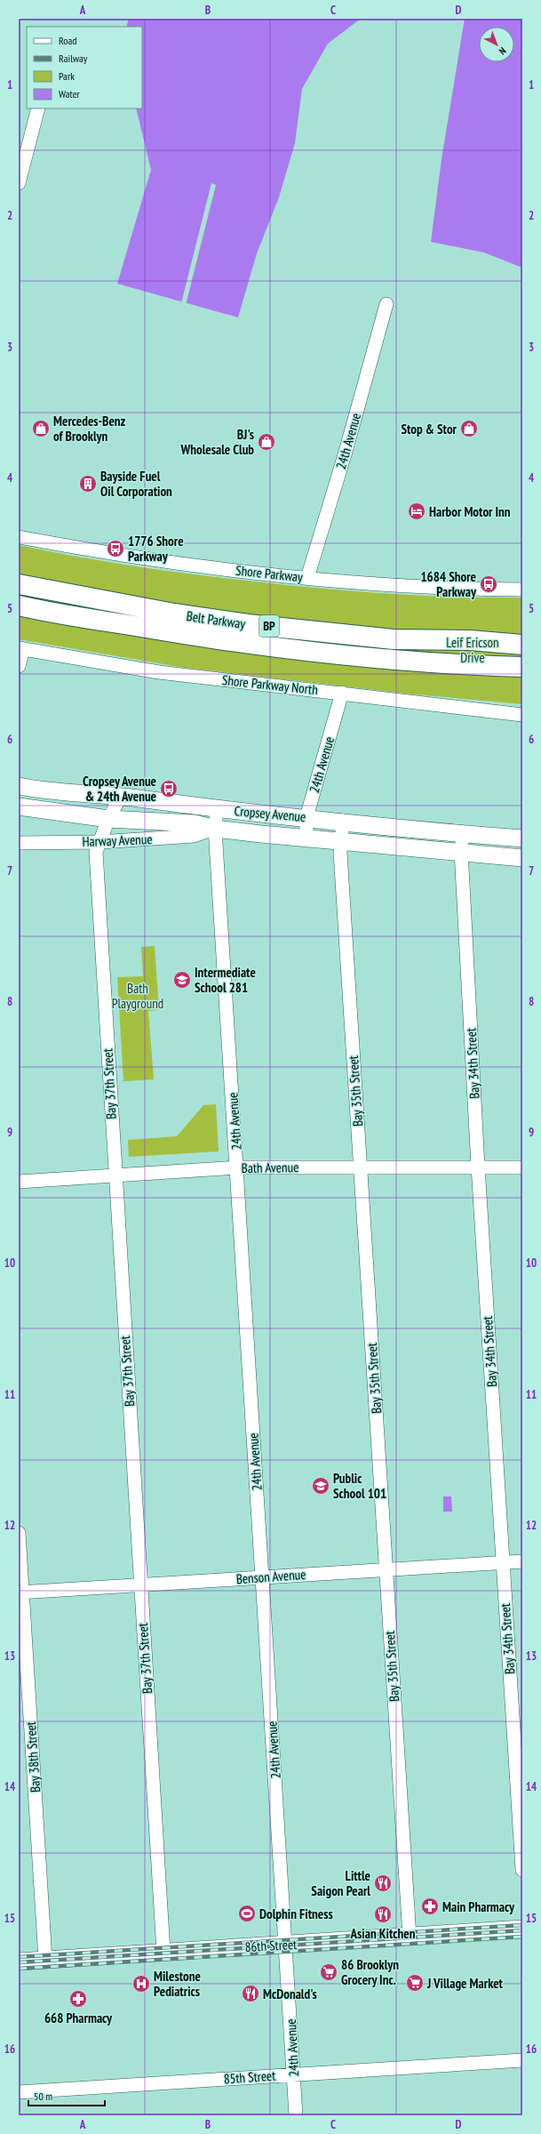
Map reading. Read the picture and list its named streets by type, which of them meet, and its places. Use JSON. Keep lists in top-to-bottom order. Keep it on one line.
{"streets":{"highway":["Belt Parkway","BP"],"main road":["Cropsey Avenue","86th Street"],"street":["24th Avenue","Shore Parkway","Shore Parkway North","Harway Avenue","Bay 34th Street","Bay 37th Street","Bay 35th Street","Bath Avenue","Benson Avenue","Bay 38th Street","85th Street"]},"crossings":[["24th Avenue","Shore Parkway"],["24th Avenue","Shore Parkway North"],["24th Avenue","Cropsey Avenue"],["24th Avenue","Harway Avenue"],["24th Avenue","Bath Avenue"],["24th Avenue","Benson Avenue"],["24th Avenue","86th Street"],["24th Avenue","85th Street"],["Cropsey Avenue","Harway Avenue"],["Cropsey Avenue","Bay 34th Street"],["Cropsey Avenue","Bay 37th Street"],["Cropsey Avenue","Bay 35th Street"],["Harway Avenue","Bay 37th Street"],["Bay 34th Street","Bath Avenue"],["Bay 34th Street","Benson Avenue"],["Bay 37th Street","Bath Avenue"],["Bay 37th Street","Benson Avenue"],["Bay 37th Street","86th Street"],["Bay 35th Street","Bath Avenue"],["Bay 35th Street","Benson Avenue"],["Bay 35th Street","86th Street"],["Benson Avenue","Bay 38th Street"],["Bay 38th Street","86th Street"]],"parks":["Leif Ericson Drive","Bath Playground"],"places":{"shop":["Mercedes-Benz of Brooklyn","Stop & Stor","BJ's Wholesale Club"],"building":["Bayside Fuel Oil Corporation"],"hotel":["Harbor Motor Inn"],"bus stop":["1776 Shore Parkway","1684 Shore Parkway","Cropsey Avenue & 24th Avenue"],"school or university":["Intermediate School 281","Public School 101"],"restaurant":["Little Saigon Pearl","Asian Kitchen","McDonald's"],"pharmacy":["Main Pharmacy","668 Pharmacy"],"sports":["Dolphin Fitness"],"supermarket":["86 Brooklyn Grocery Inc.","J Village Market"],"hospital":["Milestone Pediatrics"]},"legend":["Road","Railway","Park","Water"],"scale_bar":"50 m","north":"bottom right","grid":{"columns":["A","B","C","D"],"rows":["1","2","3","4","5","6","7","8","9","10","11","12","13","14","15","16"]}}
